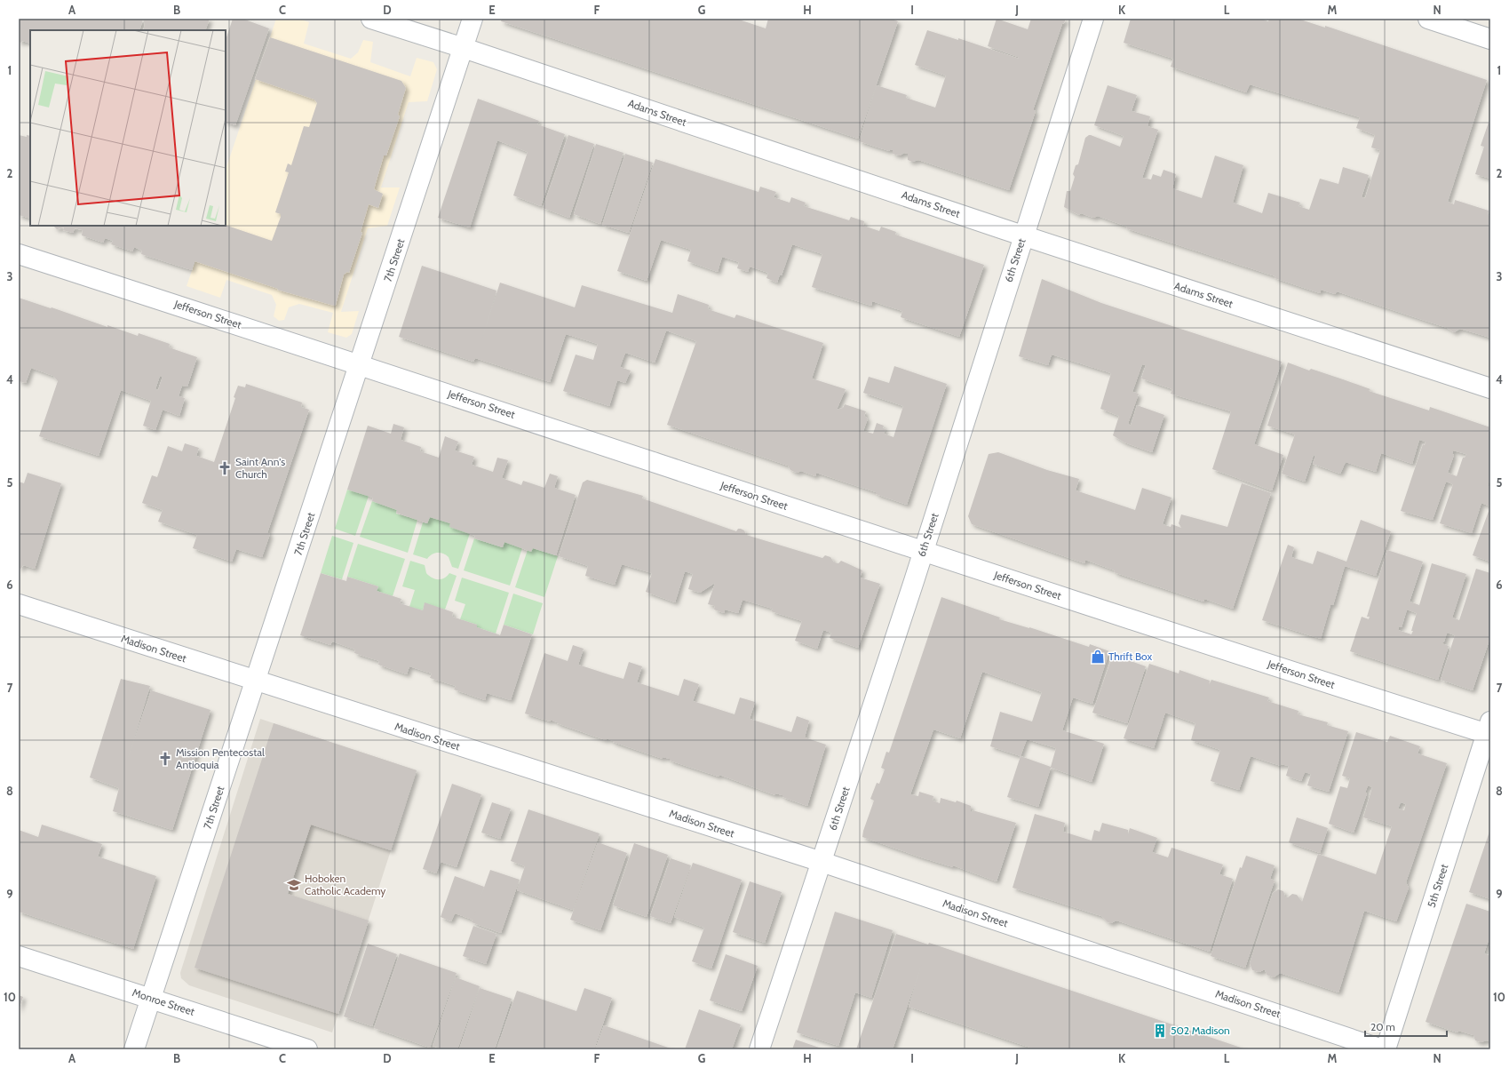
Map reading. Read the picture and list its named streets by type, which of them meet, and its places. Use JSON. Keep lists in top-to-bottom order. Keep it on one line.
{"streets":{"street":["Adams Street","7th Street","6th Street","Jefferson Street","Madison Street","5th Street","Monroe Street"]},"crossings":[["Adams Street","7th Street"],["Adams Street","6th Street"],["7th Street","Jefferson Street"],["7th Street","Madison Street"],["7th Street","Monroe Street"],["6th Street","Jefferson Street"],["6th Street","Madison Street"],["Jefferson Street","5th Street"]],"places":{"church":["Saint Ann's Church","Mission Pentecostal Antioquia"],"shop":["Thrift Box"],"school or university":["Hoboken Catholic Academy"],"building":["502 Madison"]},"scale_bar":"20 m","grid":{"columns":["A","B","C","D","E","F","G","H","I","J","K","L","M","N"],"rows":["1","2","3","4","5","6","7","8","9","10"]}}
